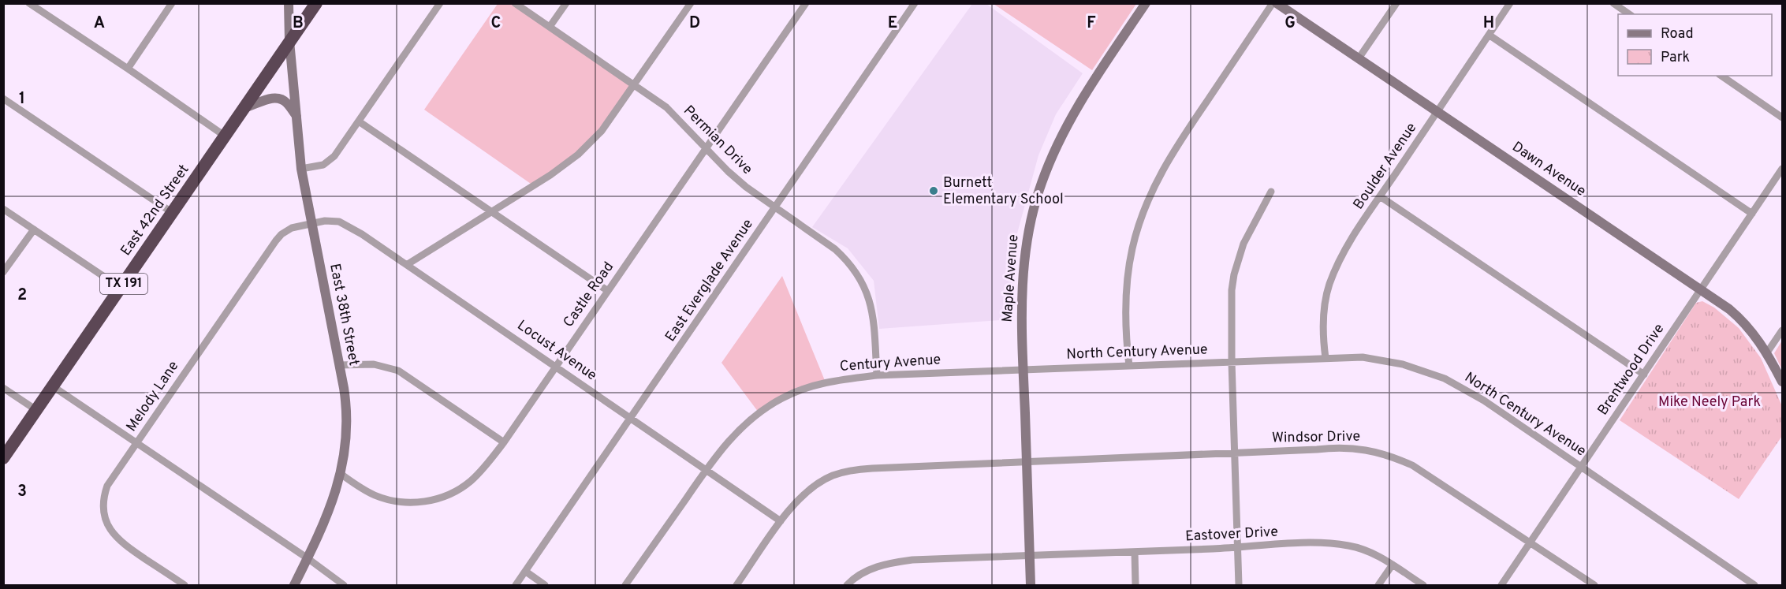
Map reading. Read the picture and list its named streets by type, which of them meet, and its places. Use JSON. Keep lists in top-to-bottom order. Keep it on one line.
{"streets":{"highway":["East 42nd Street","TX 191"],"street":["Permian Drive","Boulder Avenue","Dawn Avenue","Maple Avenue","East Everglade Avenue","Castle Road","East 38th Street","Locust Avenue","North Century Avenue","Century Avenue","Brentwood Drive","Melody Lane","Windsor Drive","Eastover Drive"]},"crossings":[["Permian Drive","East Everglade Avenue"],["Permian Drive","Castle Road"],["Permian Drive","Century Avenue"],["Boulder Avenue","Dawn Avenue"],["Boulder Avenue","North Century Avenue"],["Dawn Avenue","Brentwood Drive"],["East 42nd Street","East 38th Street"],["Maple Avenue","North Century Avenue"],["Maple Avenue","Century Avenue"],["Maple Avenue","Windsor Drive"],["Maple Avenue","Eastover Drive"],["East Everglade Avenue","Locust Avenue"],["Castle Road","East 38th Street"],["Castle Road","Locust Avenue"],["East 38th Street","Locust Avenue"],["East 38th Street","Melody Lane"],["Locust Avenue","Century Avenue"],["Locust Avenue","Melody Lane"],["Locust Avenue","Windsor Drive"],["North Century Avenue","Century Avenue"],["North Century Avenue","Brentwood Drive"],["Brentwood Drive","Windsor Drive"]],"parks":["Mike Neely Park"],"places":["Burnett Elementary School"],"legend":["Road","Park"],"grid":{"columns":["A","B","C","D","E","F","G","H"],"rows":["1","2","3"]}}
